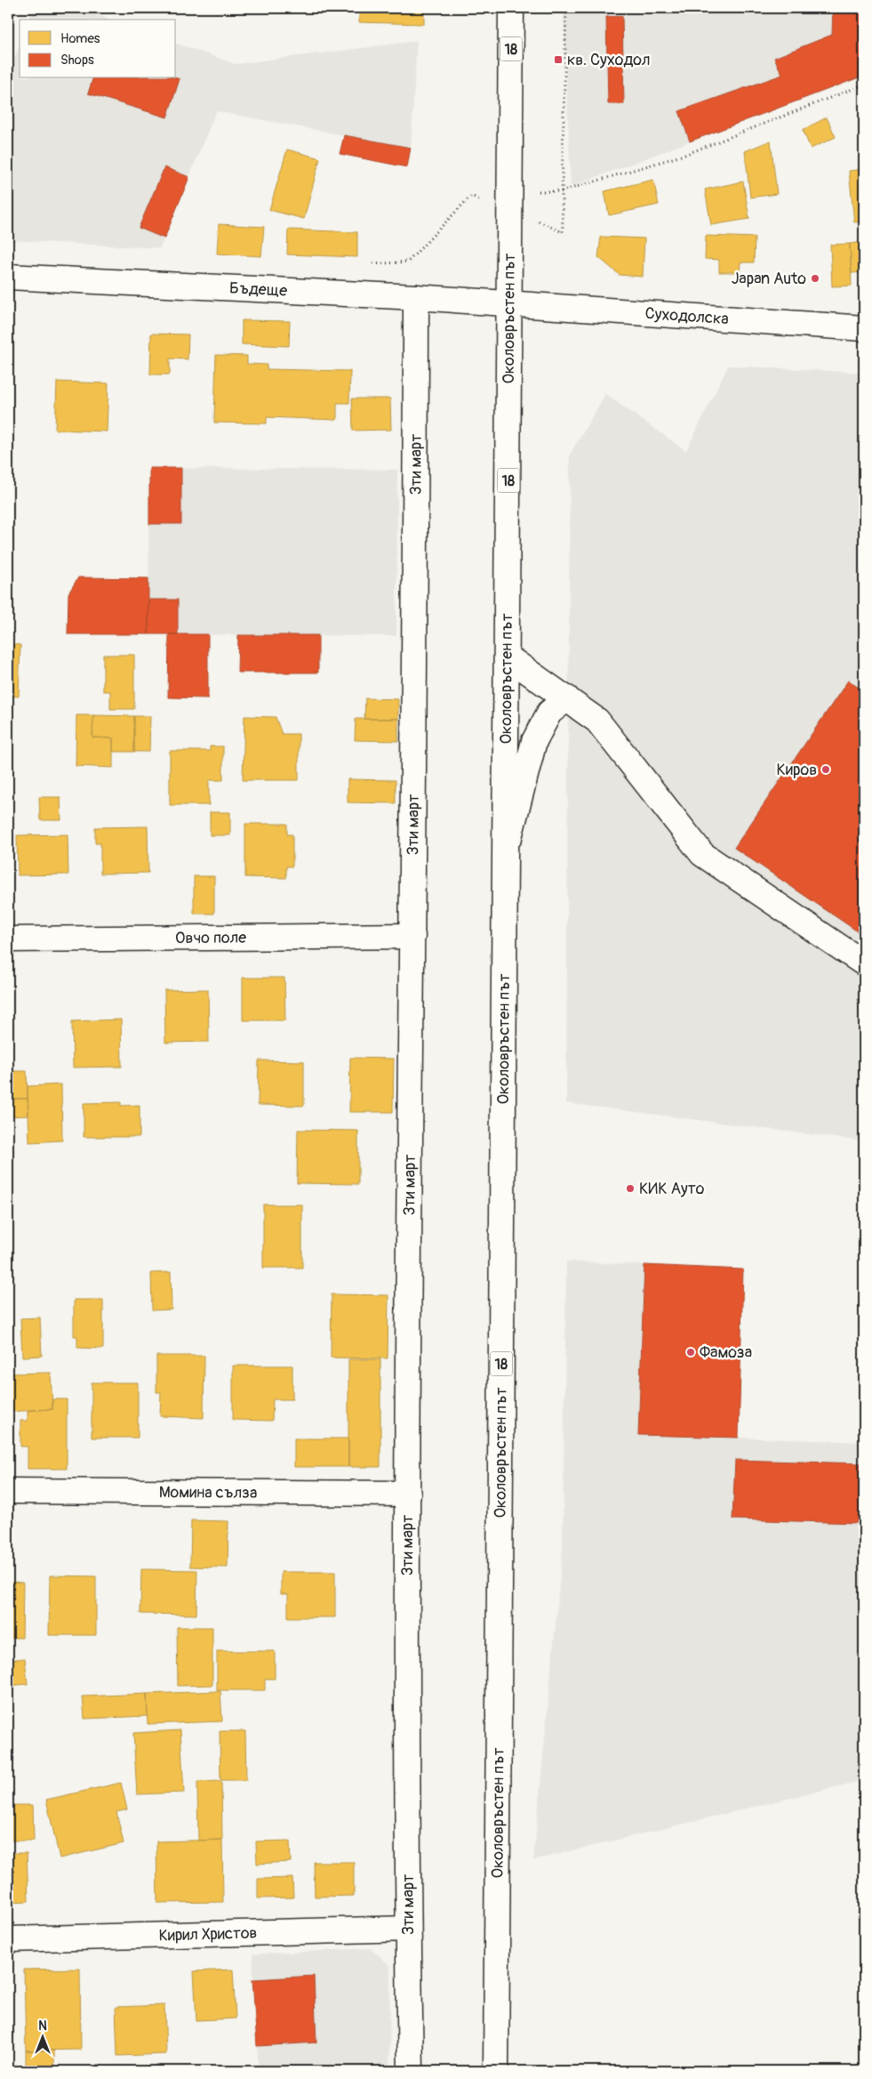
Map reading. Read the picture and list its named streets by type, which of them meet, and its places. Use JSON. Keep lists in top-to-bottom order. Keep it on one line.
{"streets":{"main road":["18","Бъдеще","Суходолска","Околовръстен път","3ти март","Овчо поле","Момина сълза","Кирил Христов"]},"crossings":[["Бъдеще","Суходолска"],["Бъдеще","Околовръстен път"],["Бъдеще","3ти март"],["Суходолска","Околовръстен път"],["3ти март","Овчо поле"],["3ти март","Момина сълза"],["3ти март","Кирил Христов"]],"places":{"transit":["кв. Суходол"],"other":["Japan Auto","Киров","КИК Ауто","Фамоза"]},"legend":["Homes","Shops"],"north":"top"}
